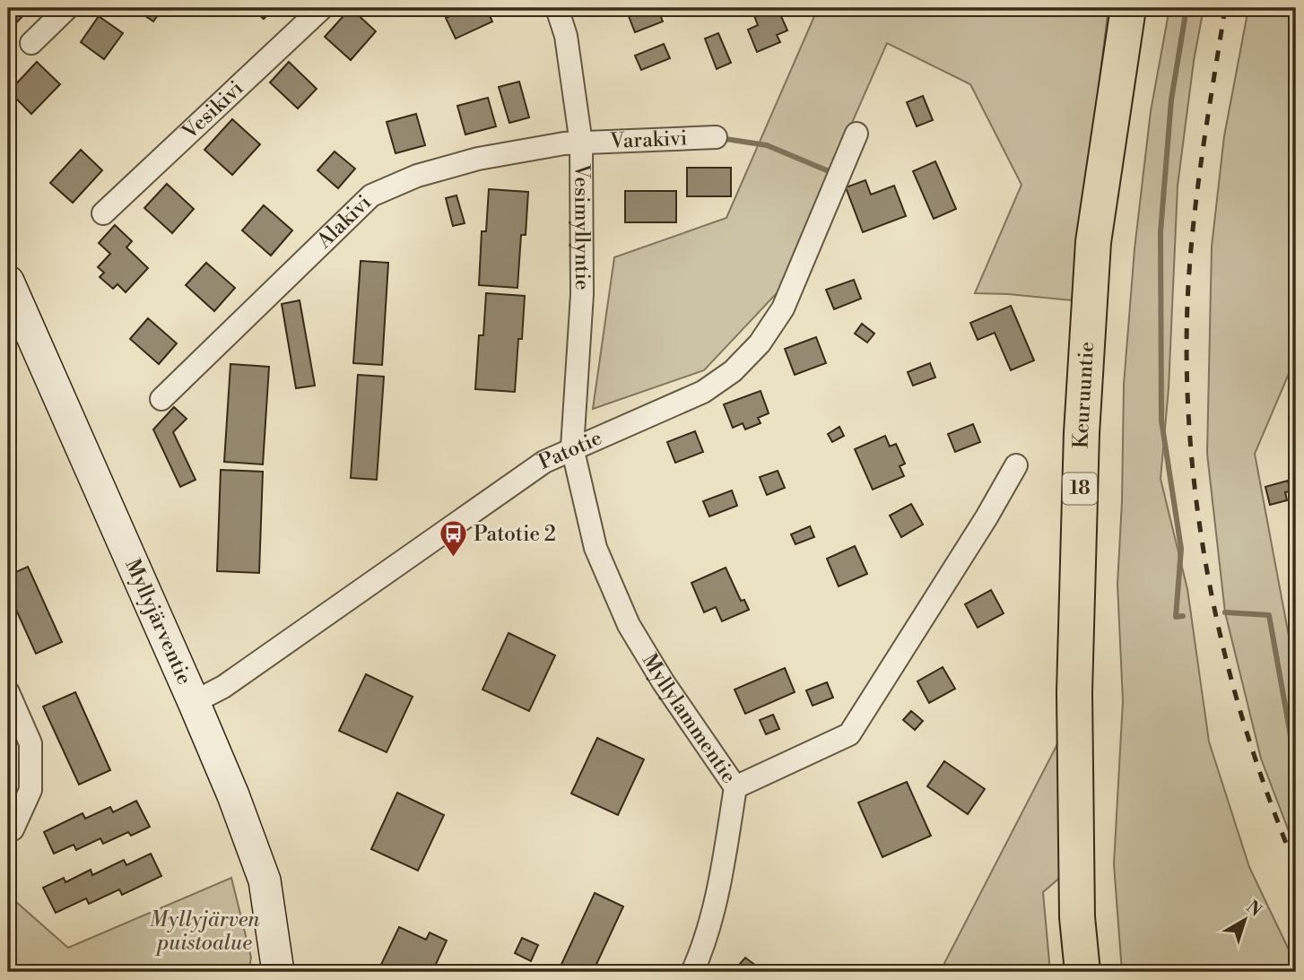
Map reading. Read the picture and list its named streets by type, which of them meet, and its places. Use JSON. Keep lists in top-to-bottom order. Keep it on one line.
{"streets":{"highway":["Keuruuntie","18"],"main road":["Myllyjärventie"],"street":["Vesikivi","Varakivi","Alakivi","Vesimyllyntie","Patotie","Myllylammentie"]},"crossings":[["Varakivi","Alakivi"],["Varakivi","Vesimyllyntie"],["Alakivi","Vesimyllyntie"],["Vesimyllyntie","Patotie"],["Vesimyllyntie","Myllylammentie"],["Patotie","Myllyjärventie"],["Patotie","Myllylammentie"]],"parks":["Myllyjärven puistoalue"],"places":{"bus stop":["Patotie 2"]},"north":"top right"}
